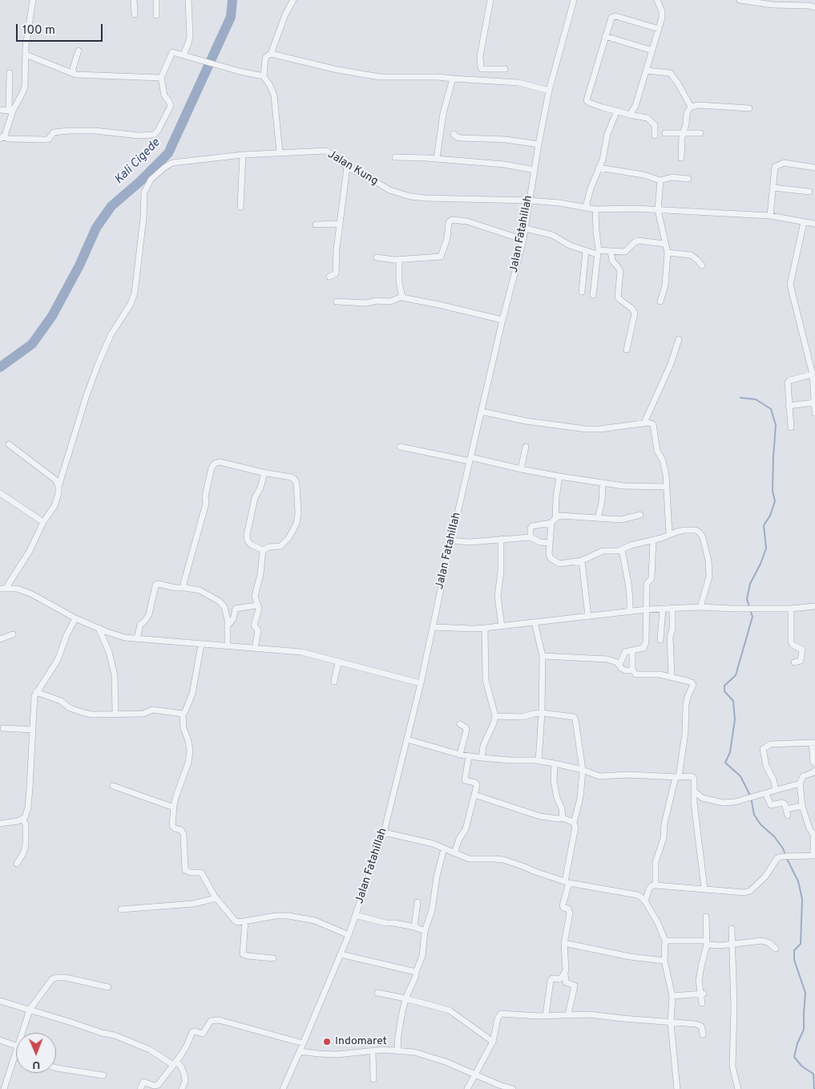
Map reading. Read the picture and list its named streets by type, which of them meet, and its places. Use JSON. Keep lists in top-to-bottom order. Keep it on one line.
{"streets":{"street":["Jalan Kung","Jalan Fatahillah"]},"crossings":[["Jalan Kung","Jalan Fatahillah"]],"water":["Kali Cigede"],"places":["Indomaret"],"scale_bar":"100 m","north":"bottom"}
